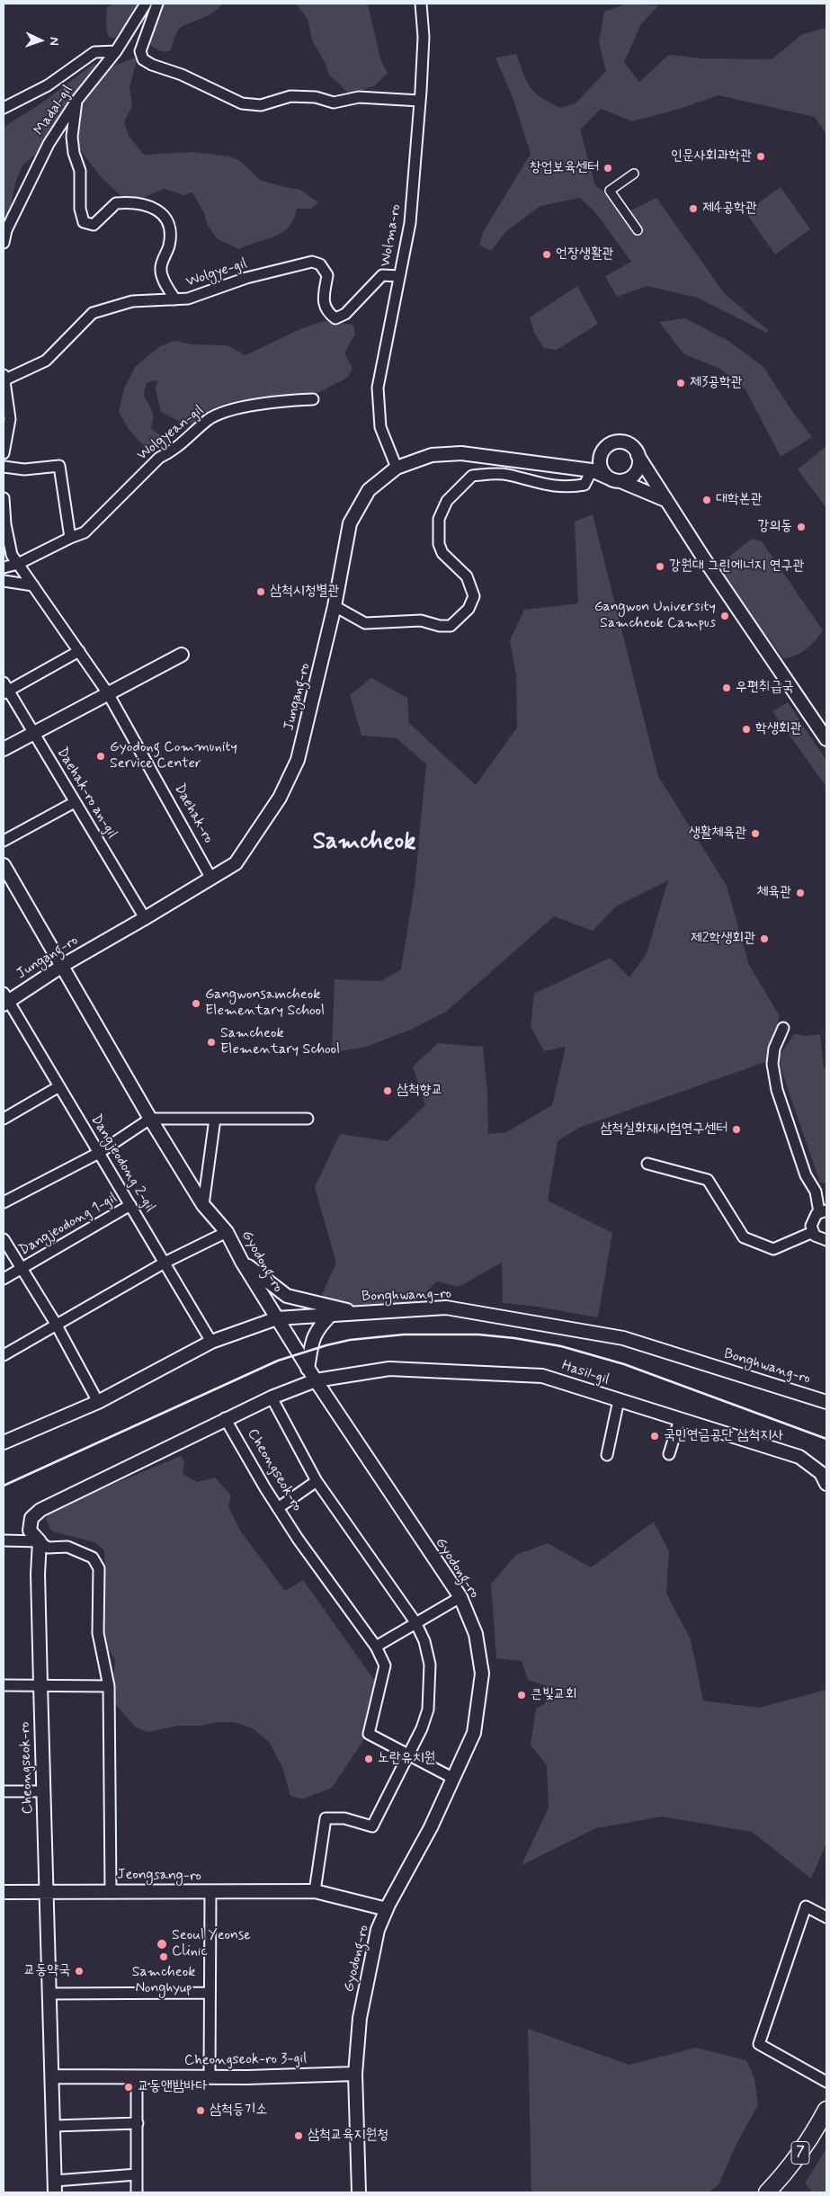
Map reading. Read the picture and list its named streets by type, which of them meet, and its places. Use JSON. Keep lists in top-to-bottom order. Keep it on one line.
{"streets":{"main road":["7"],"street":["Madal-gil","Wolma-ro","Wolgye-gil","Wolgyean-gil","Jungang-ro","Daehak-ro an-gil","Daehak-ro","Dangjeodong 2-gil","Dangjeodong 1-gil","Gyodong-ro","Bonghwang-ro","Hasil-gil","Cheongseok-ro","Jeongsang-ro","Cheongseok-ro 3-gil"]},"crossings":[["Wolma-ro","Wolgye-gil"],["Wolma-ro","Jungang-ro"],["Jungang-ro","Daehak-ro an-gil"],["Jungang-ro","Daehak-ro"],["Jungang-ro","Dangjeodong 2-gil"],["Jungang-ro","Gyodong-ro"],["Dangjeodong 2-gil","Dangjeodong 1-gil"],["Dangjeodong 2-gil","Gyodong-ro"],["Dangjeodong 2-gil","Bonghwang-ro"],["Dangjeodong 1-gil","Bonghwang-ro"],["Gyodong-ro","Bonghwang-ro"],["Gyodong-ro","Hasil-gil"],["Gyodong-ro","Cheongseok-ro"],["Gyodong-ro","Jeongsang-ro"],["Gyodong-ro","Cheongseok-ro 3-gil"],["Hasil-gil","Cheongseok-ro"],["Cheongseok-ro","Jeongsang-ro"],["Cheongseok-ro","Cheongseok-ro 3-gil"]],"districts":["Samcheok"],"places":["인문사회과학관","창업보육센터","제4공학관","언장생활관","제3공학관","대학본관","강의동","강원대 그린에너지 연구관","삼척시청별관","Gangwon University Samcheok Campus","우편취급국","학생회관","Gyodong Community Service Center","생활체육관","체육관","제2학생회관","Gangwonsamcheok Elementary School","Samcheok Elementary School","삼척향교","삼척실화재시험연구센터","국민연금공단 삼척지사","큰빛교회","노란유치원","Seoul Yeonse Clinic","Samcheok Nonghyup","교동약국","교동앤밤바다","삼척등기소","삼척교육지원청"],"north":"right"}
